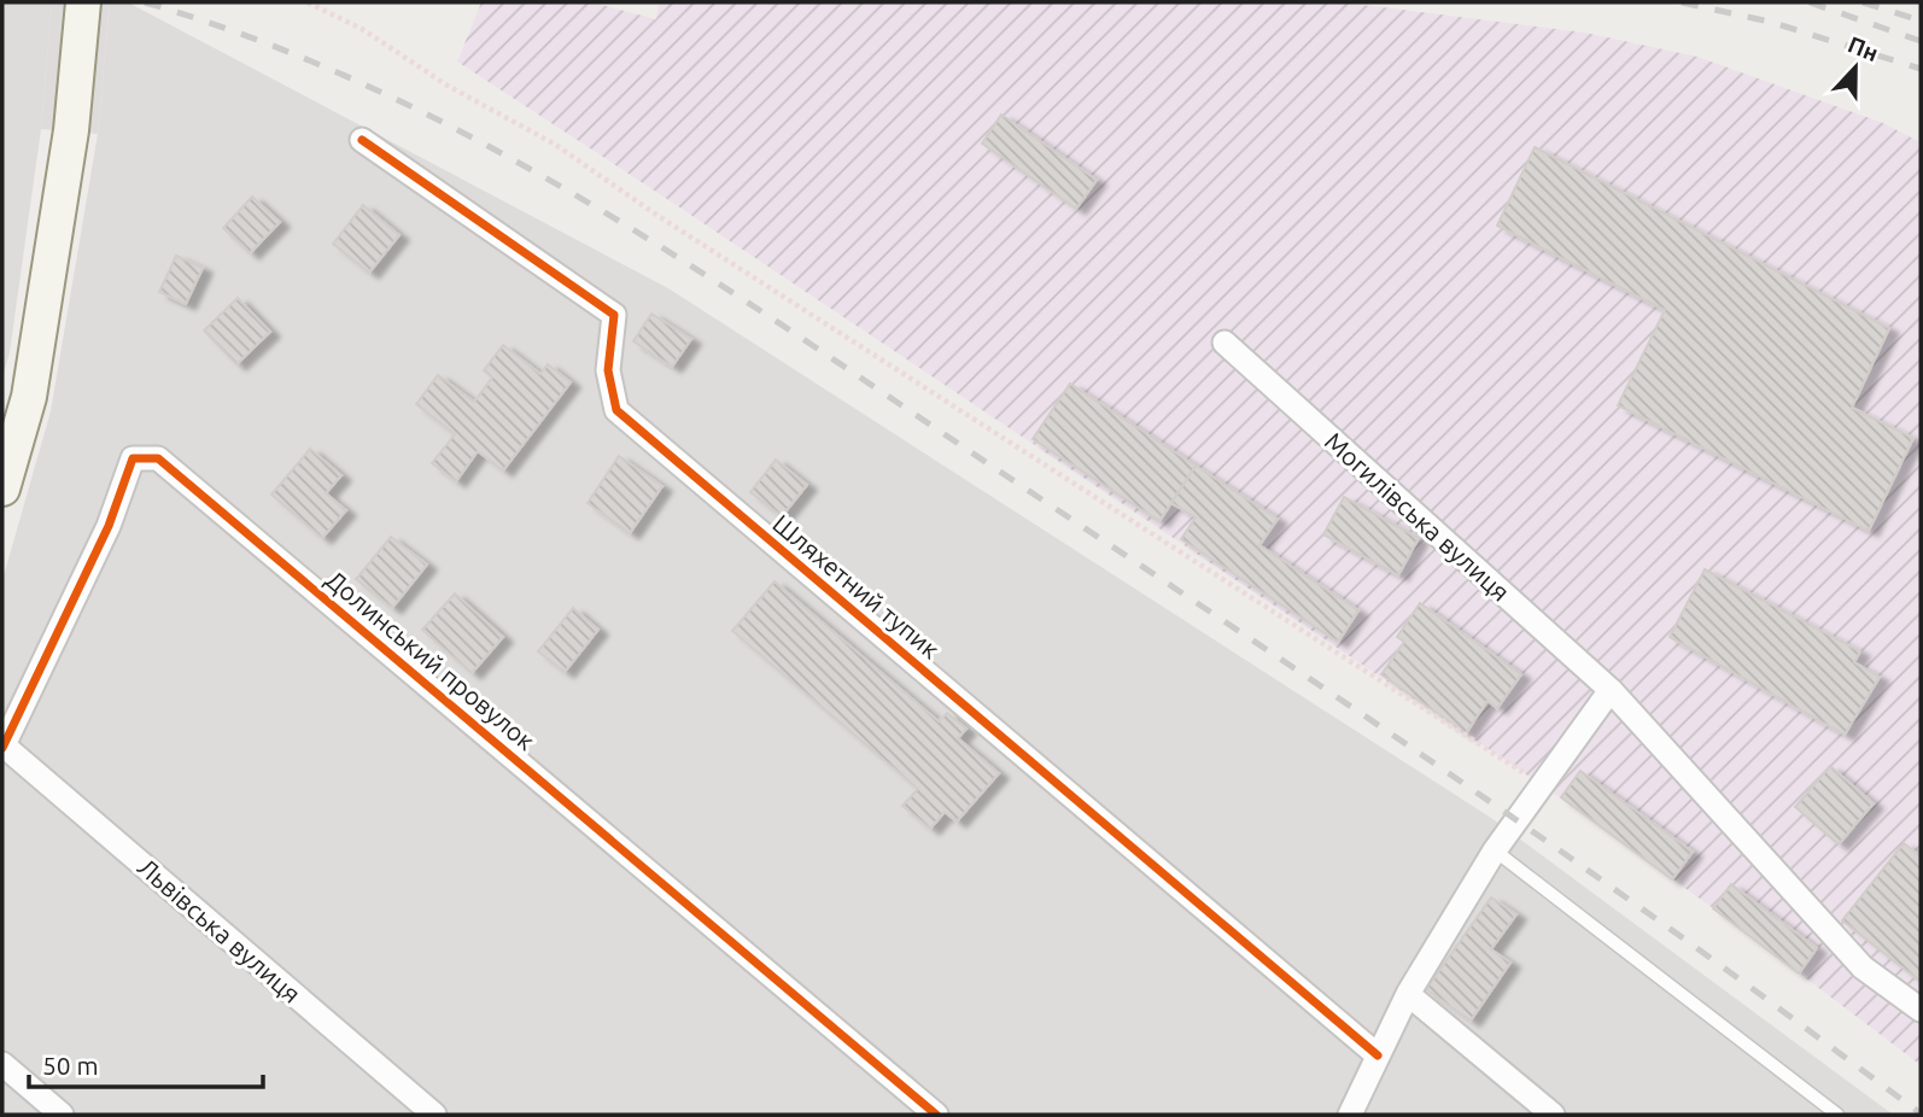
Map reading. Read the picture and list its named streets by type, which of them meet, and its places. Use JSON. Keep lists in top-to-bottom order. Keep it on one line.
{"streets":{"street":["Могилівська вулиця","Шляхетний тупик","Долинський провулок","Львівська вулиця"]},"crossings":[["Долинський провулок","Львівська вулиця"]],"scale_bar":"50 m","north":"top"}
